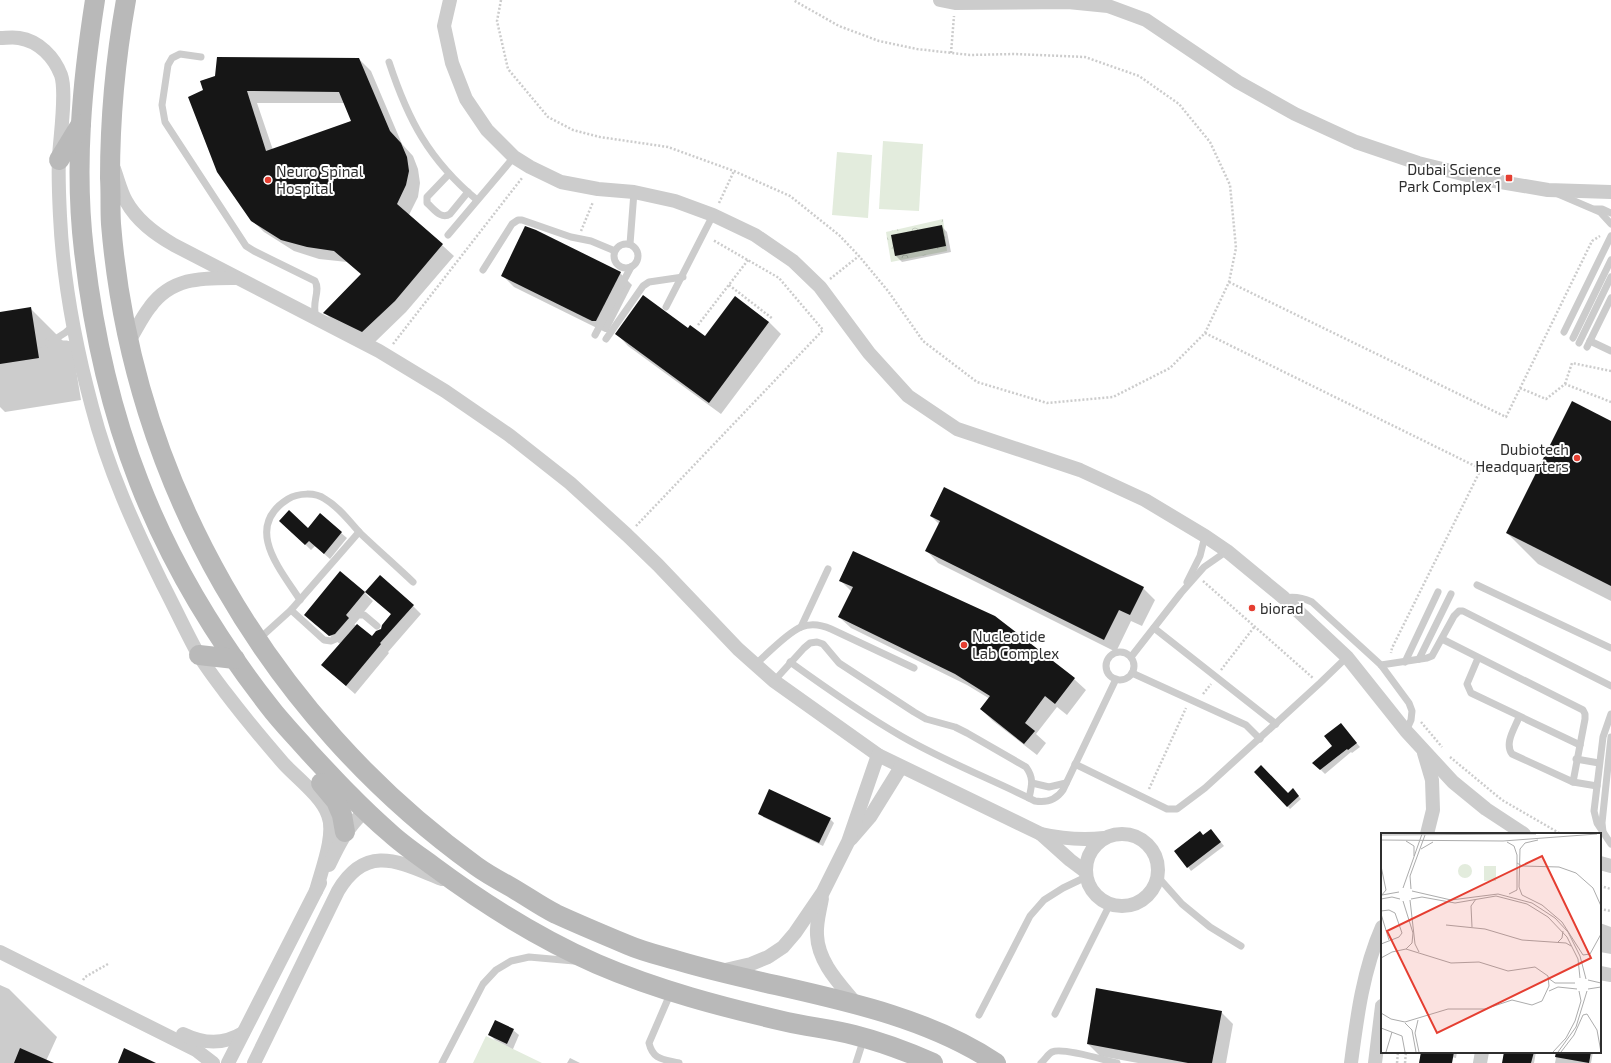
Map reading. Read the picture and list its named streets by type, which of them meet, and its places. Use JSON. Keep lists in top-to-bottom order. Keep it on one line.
{"places":{"transit":["Dubai Science Park Complex 1"],"other":["Neuro Spinal Hospital","Dubiotech Headquarters","biorad","Nucleotide Lab Complex"]}}
